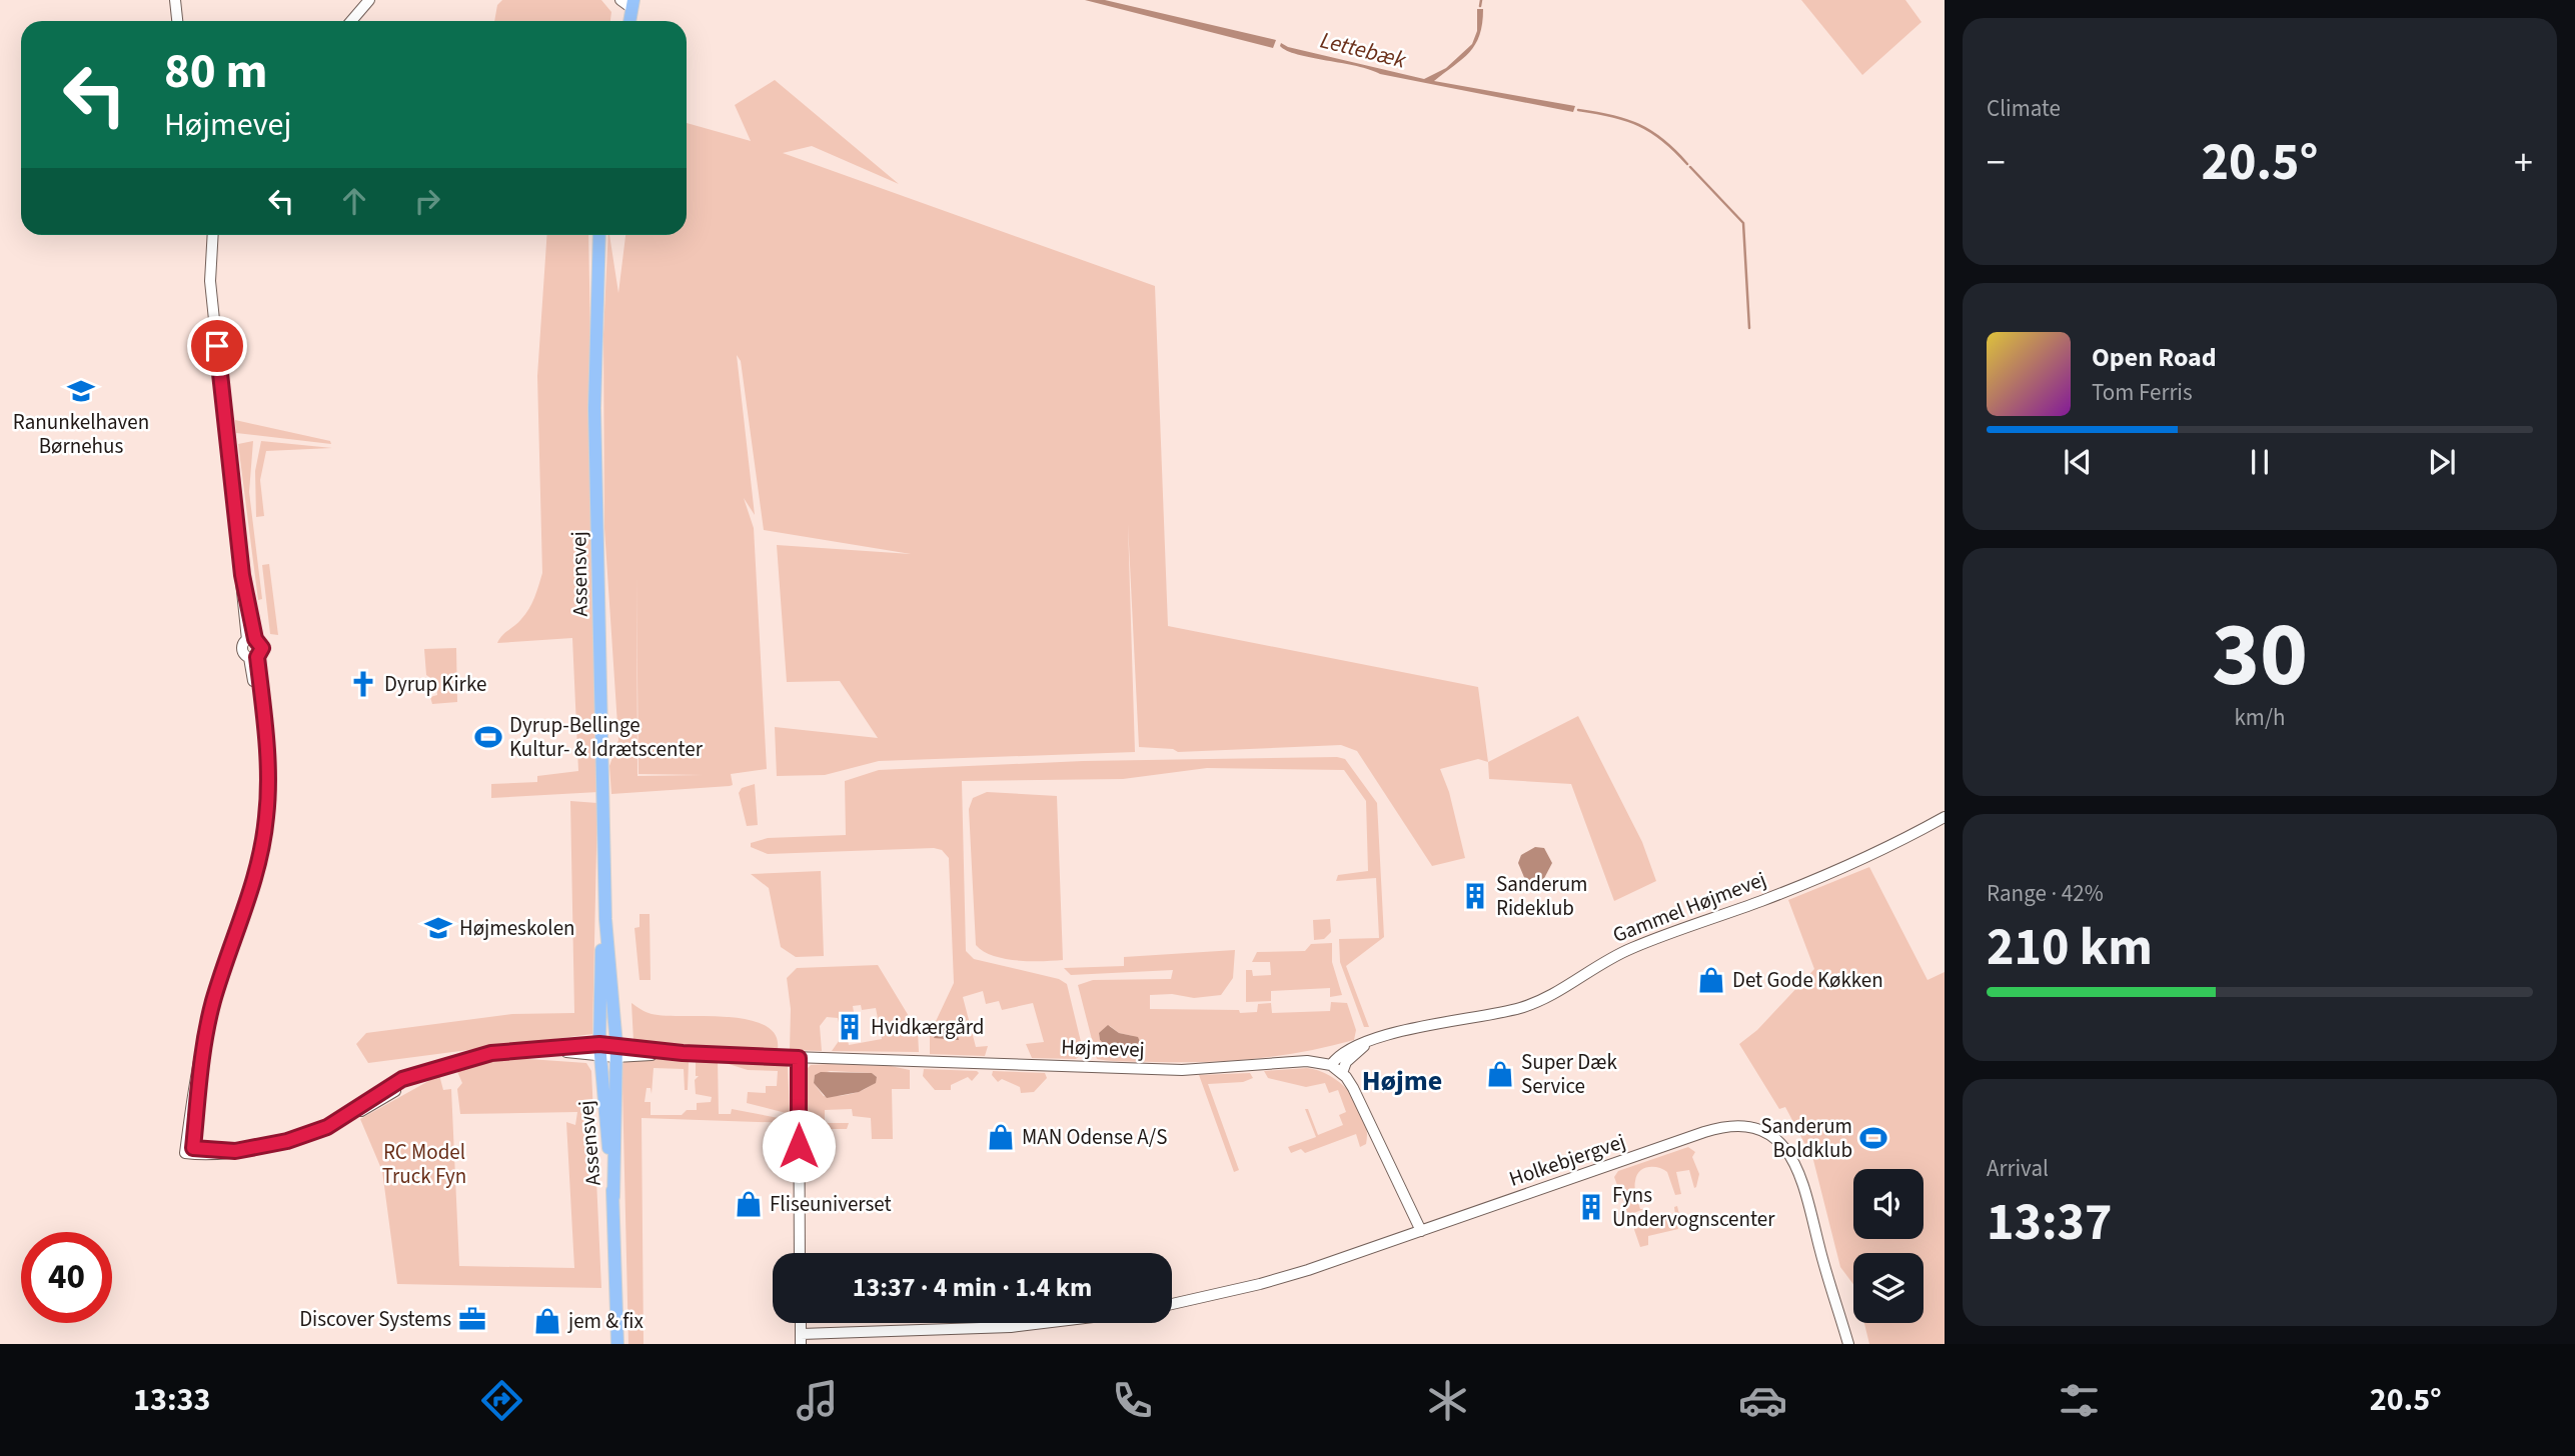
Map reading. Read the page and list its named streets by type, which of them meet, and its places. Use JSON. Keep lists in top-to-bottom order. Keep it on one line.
{"streets":{"main road":["Assensvej"],"street":["Gammel Højmevej","Højmevej","Holkebjergvej"]},"crossings":[["Assensvej","Højmevej"],["Gammel Højmevej","Højmevej"]],"districts":["Højme"],"water":["Lettebæk"],"parks":["RC Model Truck Fyn"],"places":{"school or university":["Ranunkelhaven Børnehus","Højmeskolen"],"church":["Dyrup Kirke"],"sports":["Dyrup-Bellinge Kultur- & Idrætscenter","Sanderum Boldklub"],"building":["Sanderum Rideklub","Hvidkærgård","Fyns Undervognscenter"],"shop":["Det Gode Køkken","Super Dæk Service","MAN Odense A/S","Fliseuniverset","jem & fix"],"office":["Discover Systems"]},"page":{"tile":["Climate",["30","km/h"],["Range · 42%","210 km"],["Arrival","13:37"]],"turn":["80 m","Højmevej"],"heat":["−","20.5°","+"],"song":["Open Road","Tom Ferris"],"limit":"40","trip":"13:37 · 4 min · 1.4 km","tabs":["13:33","20.5°"]}}
